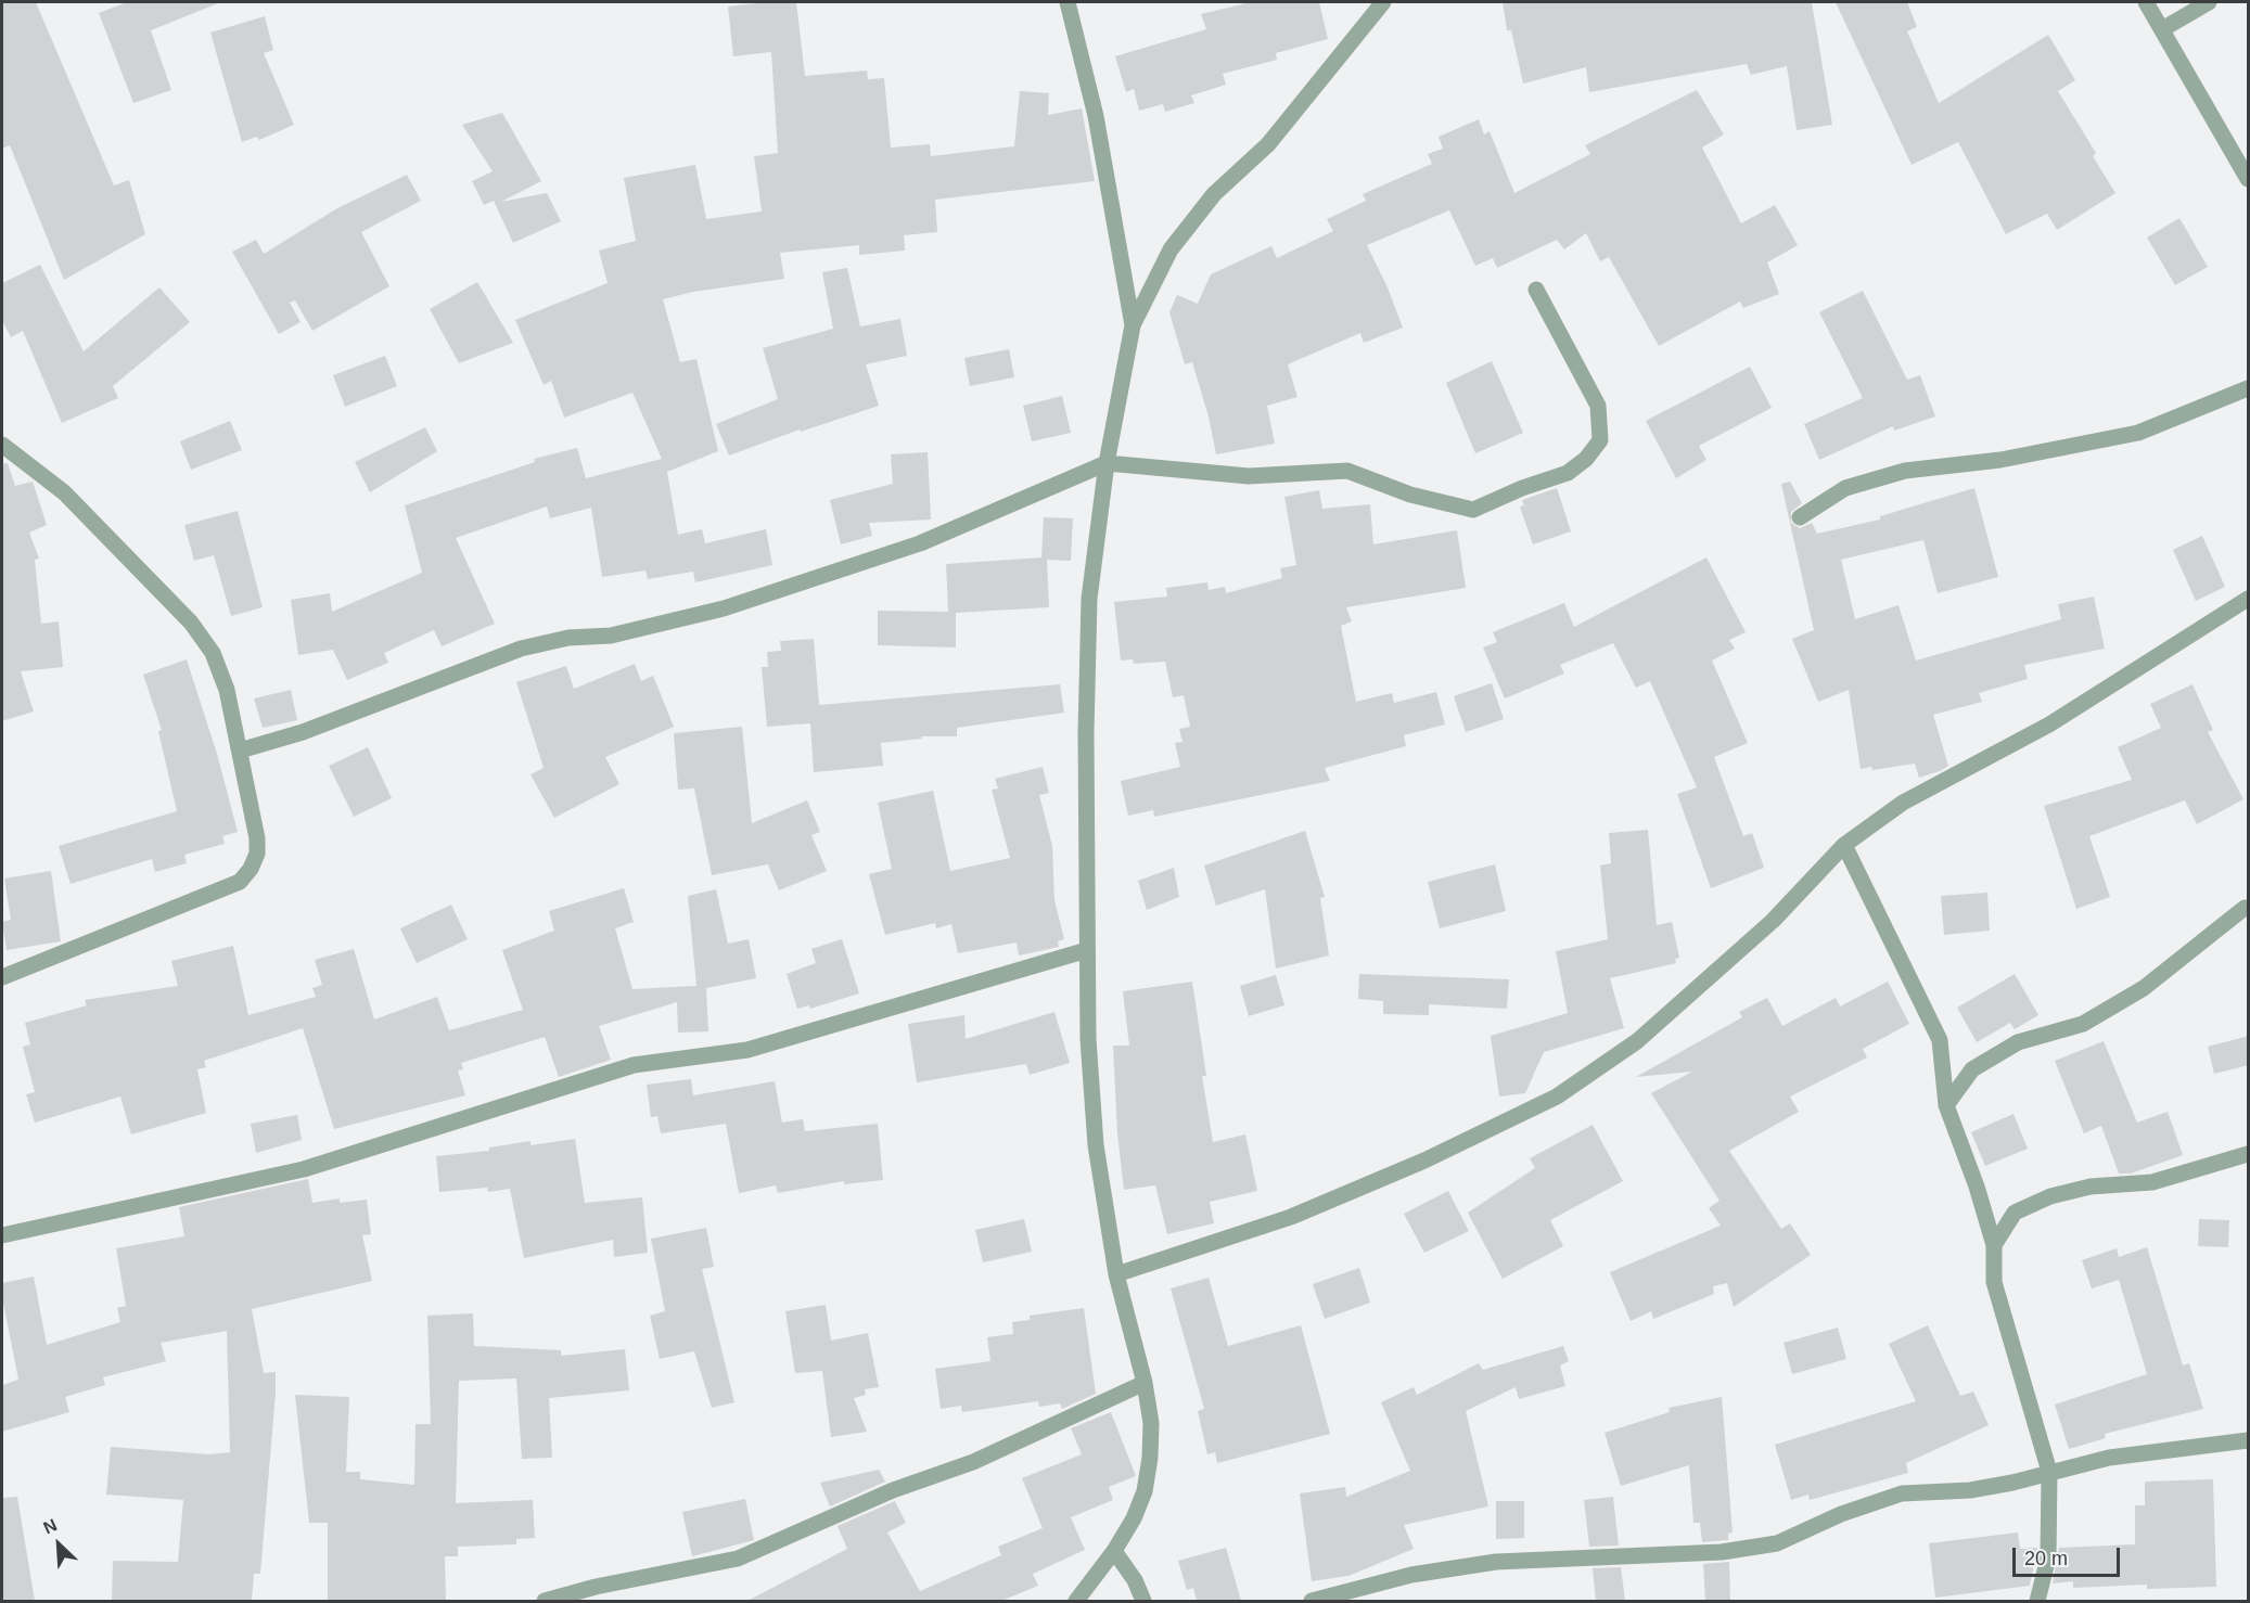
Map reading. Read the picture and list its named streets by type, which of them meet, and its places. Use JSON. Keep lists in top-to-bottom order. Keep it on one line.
{"scale_bar":"20 m","north":"top left"}
